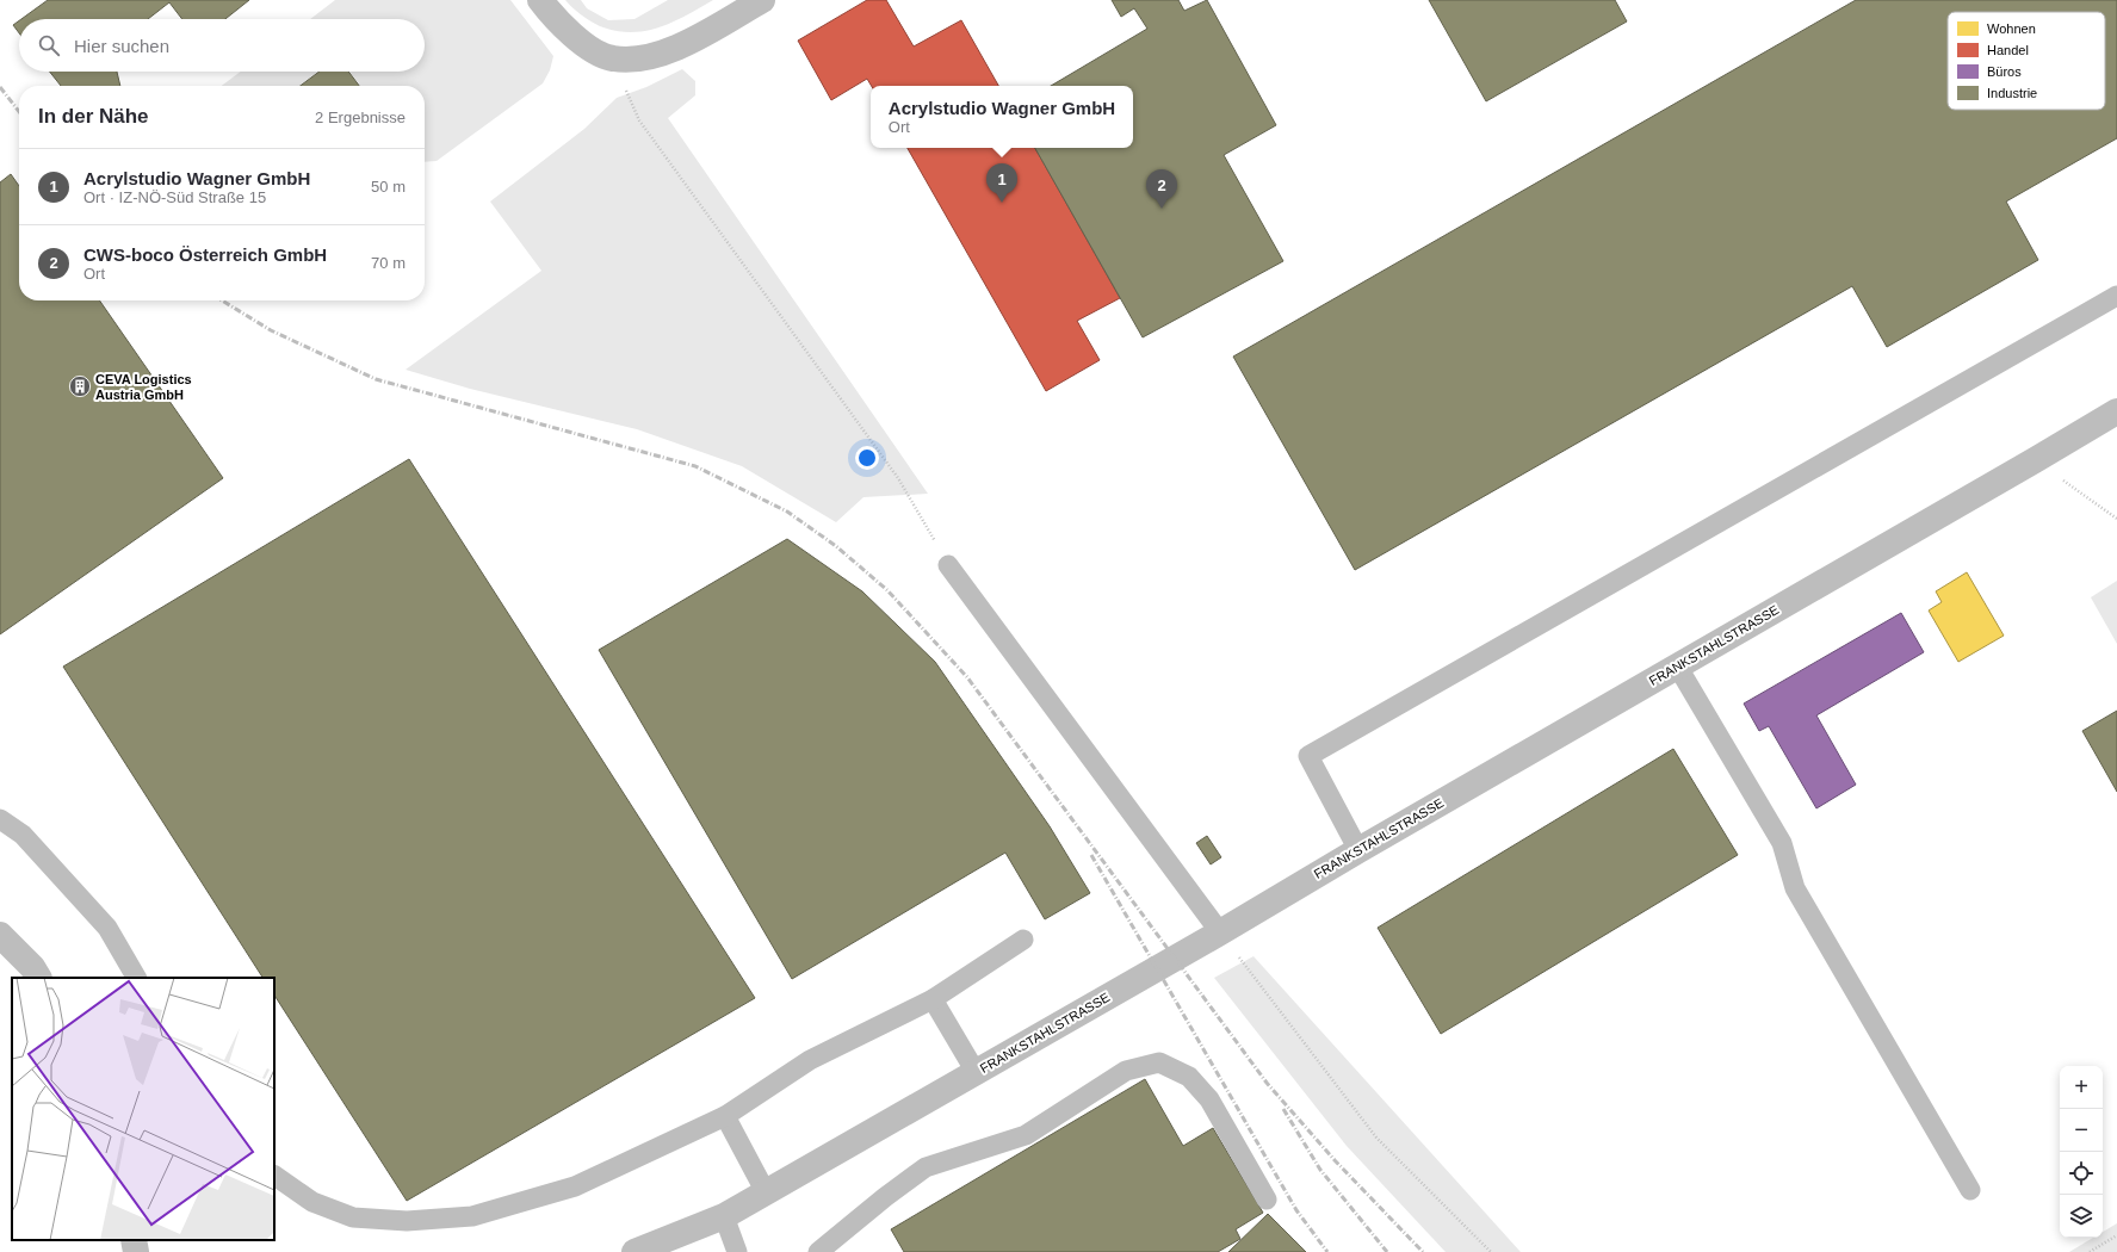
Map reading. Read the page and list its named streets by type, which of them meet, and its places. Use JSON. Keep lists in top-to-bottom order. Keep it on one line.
{"streets":{"street":["FRANKSTAHLSTRASSE"]},"places":{"building":["CEVA Logistics Austria GmbH"]},"legend":["Wohnen","Handel","Büros","Industrie"],"page":{"search":"Hier suchen","popup":["Acrylstudio Wagner GmbH","Ort"],"heading":["In der Nähe","2 Ergebnisse"],"list":[{"mark":"1","name":"Acrylstudio Wagner GmbH","note":"Ort · IZ-NÖ-Süd Straße 15","value":"50 m"},{"mark":"2","name":"CWS-boco Österreich GmbH","note":"Ort","value":"70 m"}],"pins":["1","2"],"map_buttons":["+","−"]}}
